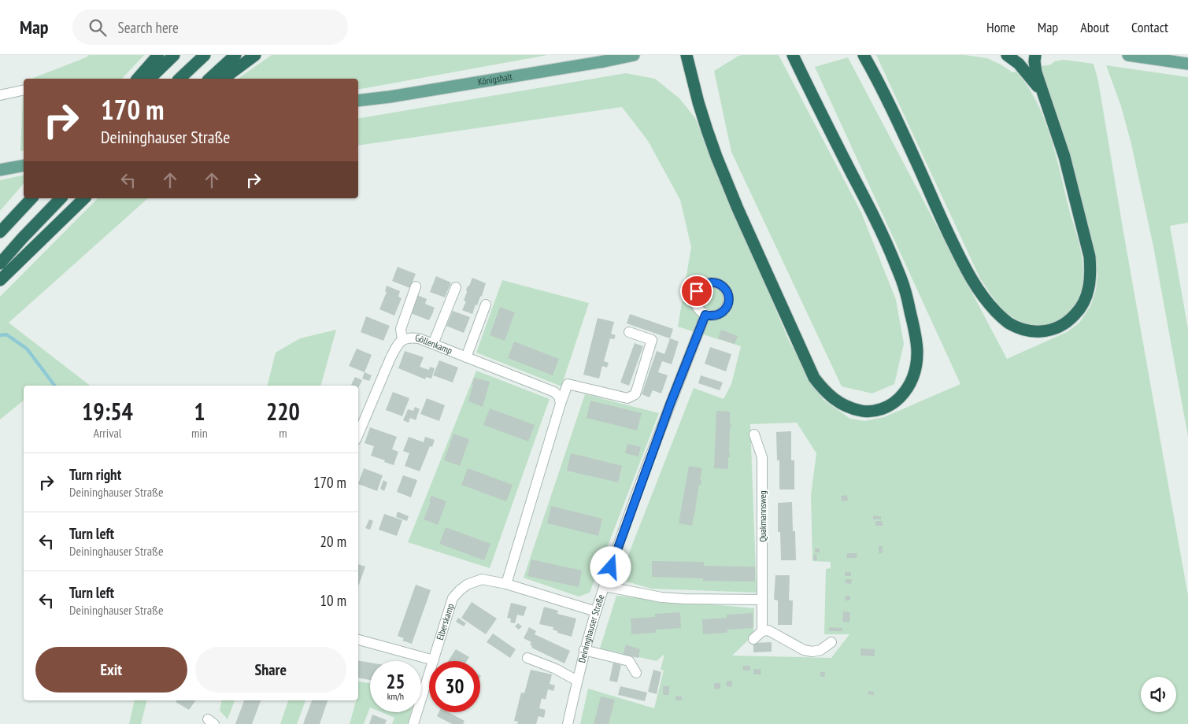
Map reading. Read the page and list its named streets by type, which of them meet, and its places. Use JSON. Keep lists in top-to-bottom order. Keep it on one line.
{"streets":{"main road":["Königshalt"],"street":["Göllenkamp","Quakmannsweg","Elberskamp","Deininghauser Straße"]},"crossings":[["Elberskamp","Deininghauser Straße"]],"page":{"header":"Map","search":"Search here","nav":["Home","Map","About","Contact"],"turn":["170 m","Deininghauser Straße"],"eta":["19:54","Arrival","1","min","220","m"],"list":[{"name":"Turn right","note":"Deininghauser Straße","value":"170 m"},{"name":"Turn left","note":"Deininghauser Straße","value":"20 m"},{"name":"Turn left","note":"Deininghauser Straße","value":"10 m"}],"buttons":["Exit","Share"],"speed":"25 km/h","limit":"30"}}
